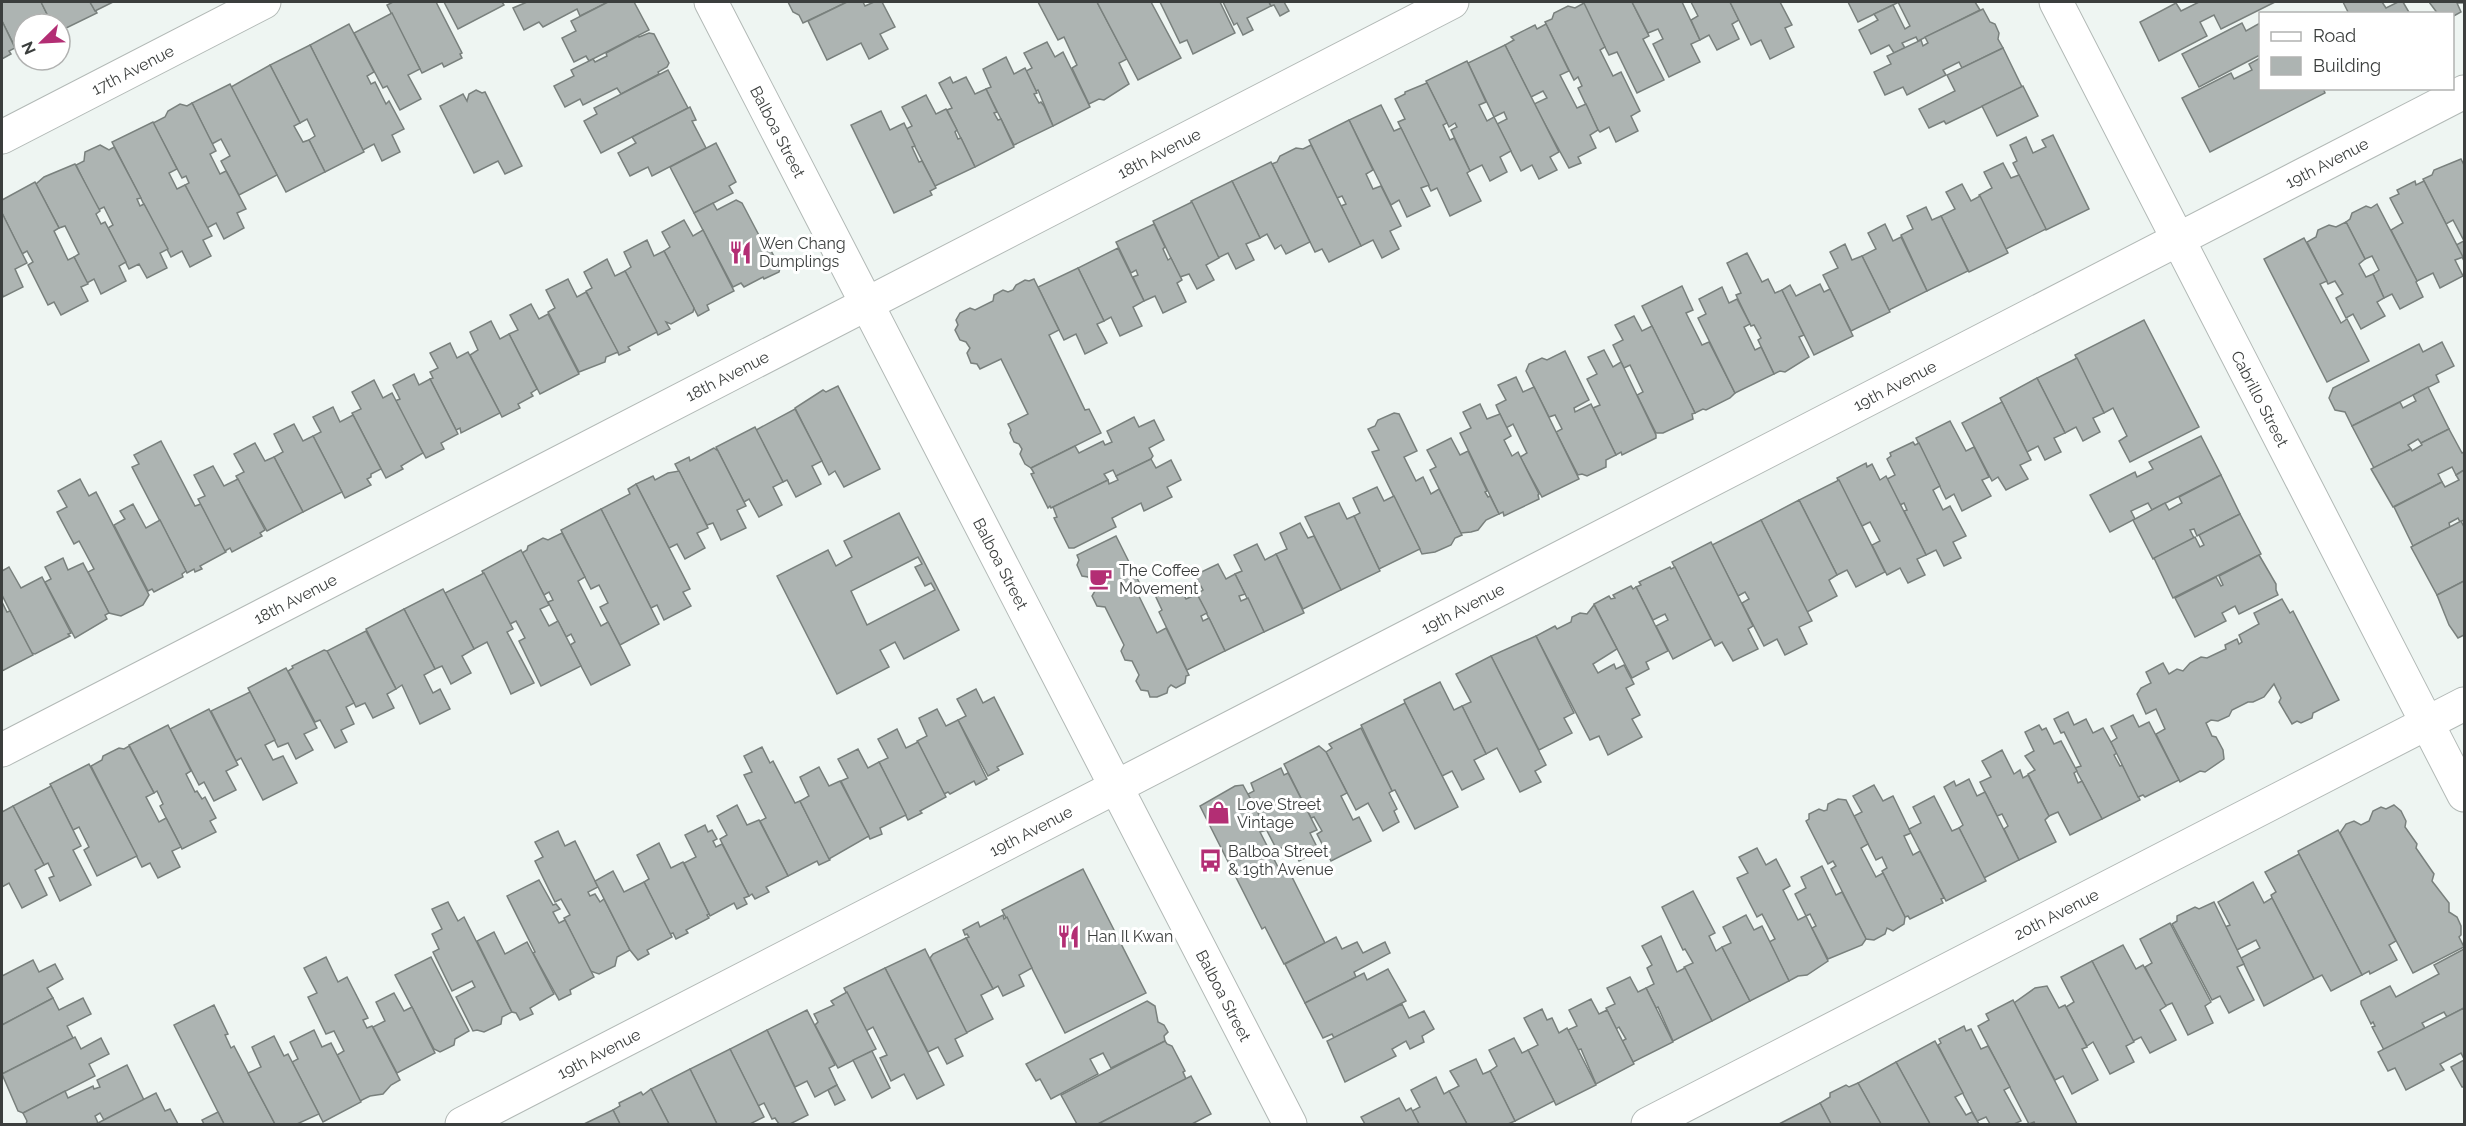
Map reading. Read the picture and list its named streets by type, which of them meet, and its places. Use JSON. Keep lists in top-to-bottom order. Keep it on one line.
{"streets":{"street":["17th Avenue","Balboa Street","18th Avenue","19th Avenue","Cabrillo Street","20th Avenue"]},"crossings":[["Balboa Street","18th Avenue"],["Balboa Street","19th Avenue"],["19th Avenue","Cabrillo Street"],["Cabrillo Street","20th Avenue"]],"places":{"restaurant":["Wen Chang Dumplings","Han Il Kwan"],"cafe":["The Coffee Movement"],"shop":["Love Street Vintage"],"bus stop":["Balboa Street & 19th Avenue"]},"legend":["Road","Building"],"north":"bottom left"}
